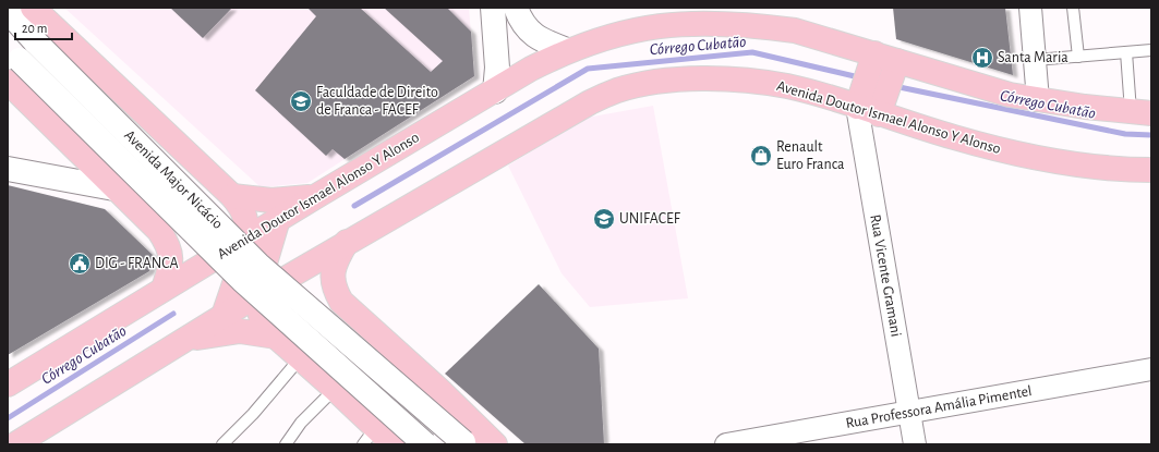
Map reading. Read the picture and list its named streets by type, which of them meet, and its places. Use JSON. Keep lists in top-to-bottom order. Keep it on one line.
{"streets":{"main road":["Avenida Doutor Ismael Alonso Y Alonso","Avenida Major Nicácio"],"street":["Rua Vicente Gramani","Rua Professora Amália Pimentel"]},"crossings":[["Avenida Doutor Ismael Alonso Y Alonso","Rua Vicente Gramani"],["Rua Vicente Gramani","Rua Professora Amália Pimentel"]],"water":["Córrego Cubatão"],"places":{"hospital":["Santa Maria"],"school or university":["Faculdade de Direito de Franca - FACEF","UNIFACEF"],"shop":["Renault Euro Franca"],"public building":["DIG - FRANCA"]},"scale_bar":"20 m"}
